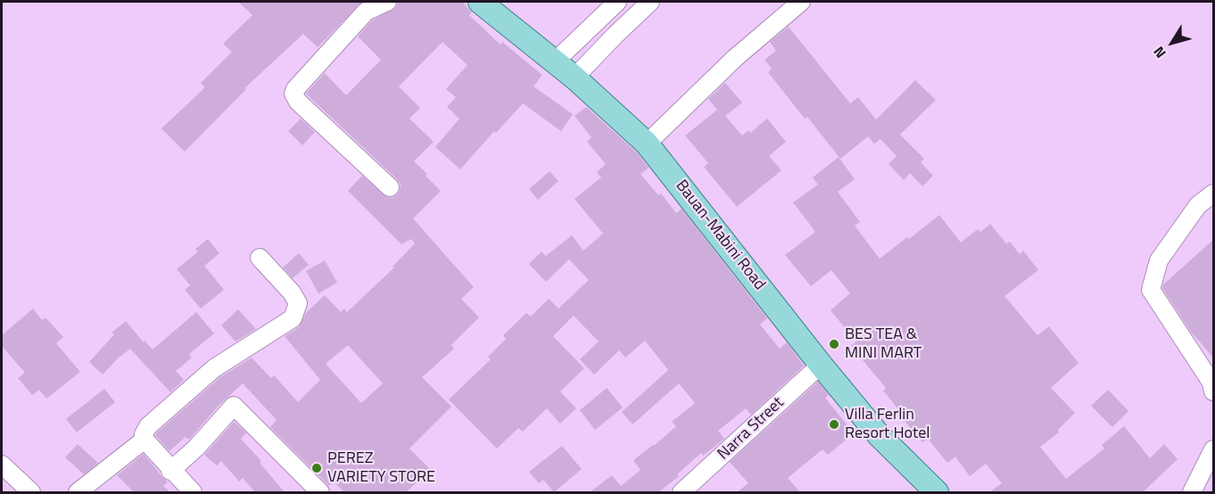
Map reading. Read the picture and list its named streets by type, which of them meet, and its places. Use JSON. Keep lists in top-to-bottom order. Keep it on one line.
{"streets":{"main road":["Bauan-Mabini Road"],"street":["Narra Street"]},"crossings":[["Bauan-Mabini Road","Narra Street"]],"places":["BES TEA & MINI MART","Villa Ferlin Resort Hotel","PEREZ VARIETY STORE"],"north":"bottom left"}
